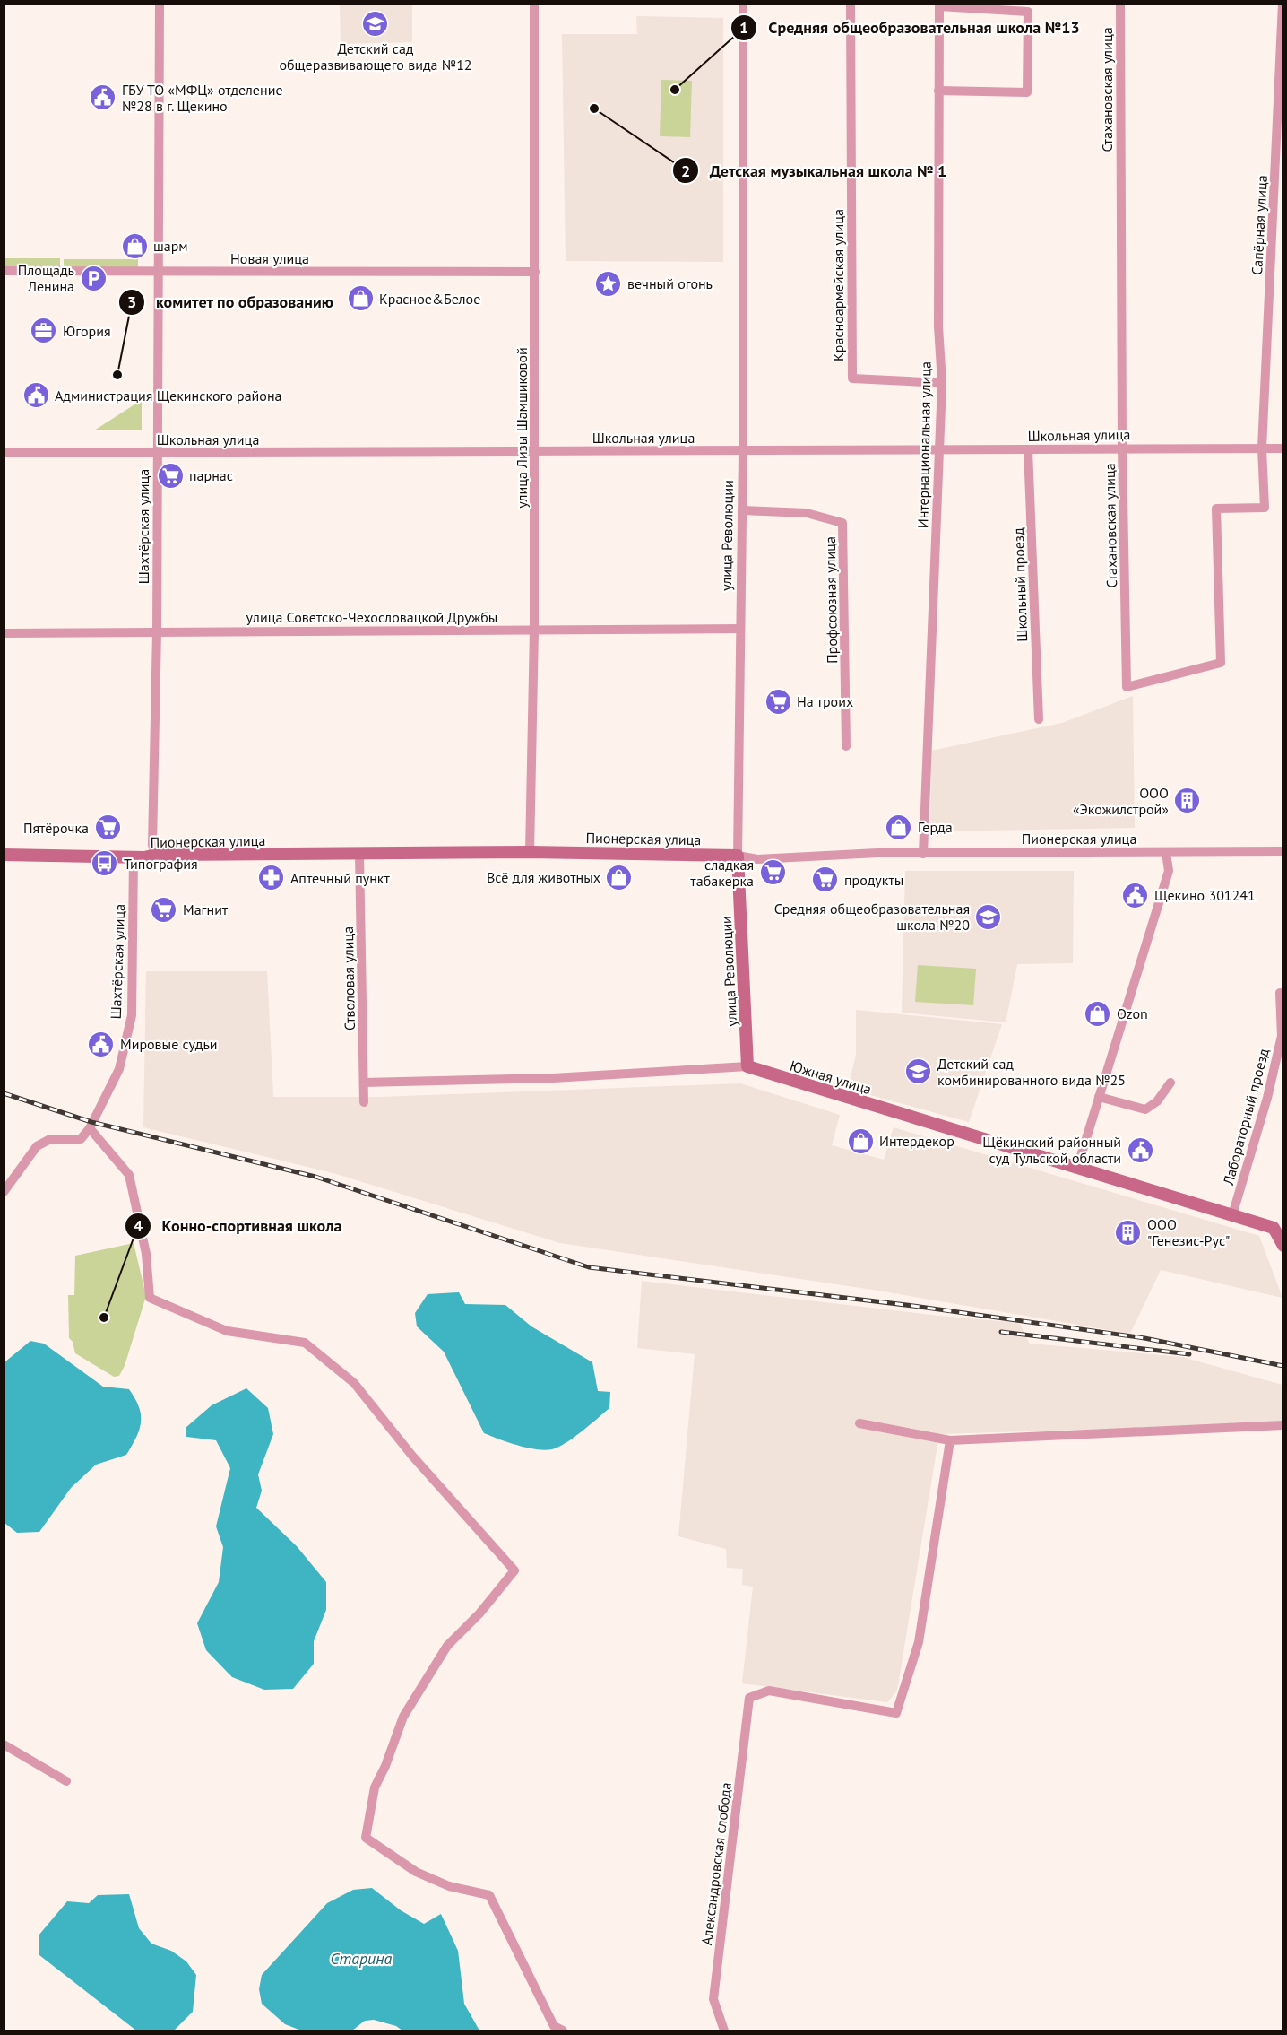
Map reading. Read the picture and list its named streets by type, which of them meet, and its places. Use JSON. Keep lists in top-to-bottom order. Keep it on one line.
{"streets":{"street":["Стахановская улица","Сапёрная улица","Новая улица","Красноармейская улица","улица Лизы Шамшиковой","Школьная улица","Интернациональная улица","Шахтёрская улица","улица Революции","Школьный проезд","Профсоюзная улица","улица Советско-Чехословацкой Дружбы","Пионерская улица","Стволовая улица","Южная улица","Лабораторный проезд","Александровская слобода"]},"crossings":[["Стахановская улица","Сапёрная улица"],["Стахановская улица","Школьная улица"],["Сапёрная улица","Школьная улица"],["Новая улица","улица Лизы Шамшиковой"],["Новая улица","Шахтёрская улица"],["Красноармейская улица","Интернациональная улица"],["улица Лизы Шамшиковой","Школьная улица"],["улица Лизы Шамшиковой","улица Советско-Чехословацкой Дружбы"],["улица Лизы Шамшиковой","Пионерская улица"],["Школьная улица","Интернациональная улица"],["Школьная улица","Шахтёрская улица"],["Школьная улица","улица Революции"],["Школьная улица","Школьный проезд"],["Интернациональная улица","Пионерская улица"],["Шахтёрская улица","улица Советско-Чехословацкой Дружбы"],["Шахтёрская улица","Пионерская улица"],["улица Революции","Профсоюзная улица"],["улица Революции","улица Советско-Чехословацкой Дружбы"],["улица Революции","Пионерская улица"],["улица Революции","Южная улица"],["Пионерская улица","Стволовая улица"],["Стволовая улица","Южная улица"],["Южная улица","Лабораторный проезд"]],"water":["Cтарина"],"places":{"school or university":["Детский сад общеразвивающего вида №12","Средняя общеобразовательная школа №20","Детский сад комбинированного вида №25"],"other":["Средняя общеобразовательная школа №13","Детская музыкальная школа № 1","комитет по образованию","Конно-спортивная школа"],"public building":["ГБУ ТО «МФЦ» отделение №28 в г. Щекино","Администрация Щекинского района","Щекино 301241","Мировые судьи","Щёкинский районный суд Тульской области"],"shop":["шарм","Красное&Белое","Герда","Всё для животных","Ozon","Интердекор"],"parking":["Площадь Ленина"],"place":["вечный огонь"],"office":["Югория"],"supermarket":["парнас","На троих","Пятёрочка","сладкая табакерка","продукты","Магнит"],"building":["ООО «Экожилстрой»","ООО \"Генезис-Рус\""],"bus stop":["Типография"],"pharmacy":["Аптечный пункт"]}}
